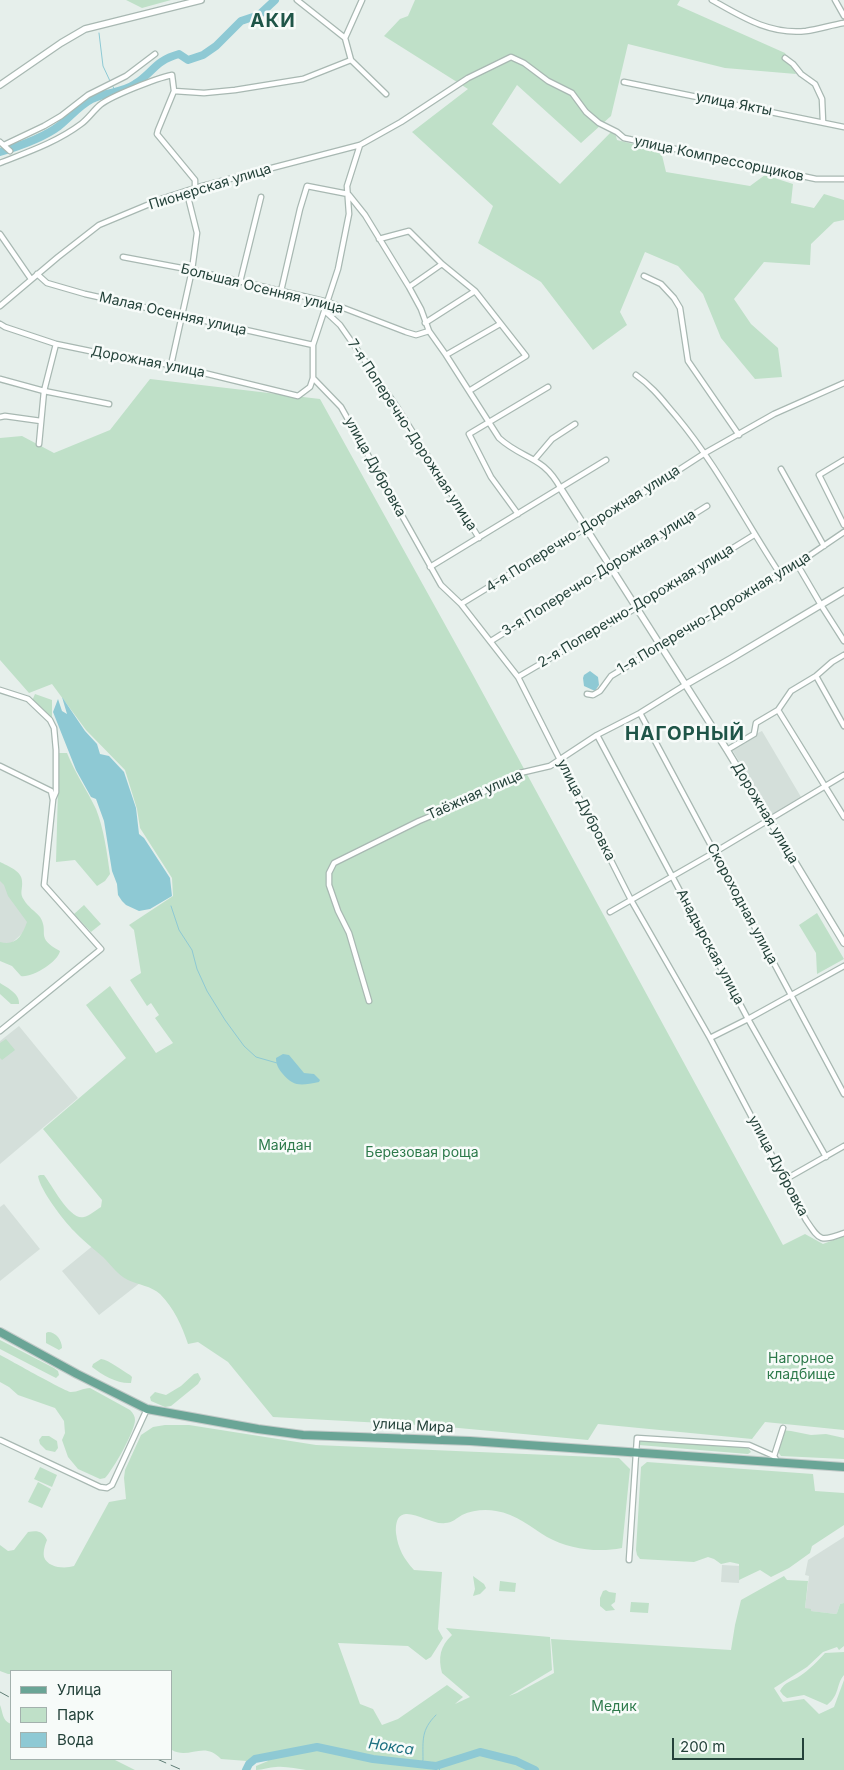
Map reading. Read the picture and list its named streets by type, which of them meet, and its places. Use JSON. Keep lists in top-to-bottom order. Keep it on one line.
{"streets":{"main road":["улица Мира"],"street":["улица Якты","улица Компрессорщиков","Пионерская улица","Большая Осенняя улица","Малая Осенняя улица","Дорожная улица","7-я Поперечно-Дорожная улица","улица Дубровка","4-я Поперечно-Дорожная улица","3-я Поперечно-Дорожная улица","2-я Поперечно-Дорожная улица","1-я Поперечно-Дорожная улица","Таёжная улица","Скороходная улица","Анадырская улица"]},"crossings":[["улица Компрессорщиков","Пионерская улица"],["Пионерская улица","Малая Осенняя улица"],["Дорожная улица","улица Дубровка"],["Дорожная улица","4-я Поперечно-Дорожная улица"],["Дорожная улица","3-я Поперечно-Дорожная улица"],["Дорожная улица","2-я Поперечно-Дорожная улица"],["Дорожная улица","1-я Поперечно-Дорожная улица"],["Дорожная улица","Таёжная улица"],["улица Дубровка","4-я Поперечно-Дорожная улица"],["улица Дубровка","3-я Поперечно-Дорожная улица"],["улица Дубровка","2-я Поперечно-Дорожная улица"],["улица Дубровка","Таёжная улица"],["Таёжная улица","Скороходная улица"],["Таёжная улица","Анадырская улица"]],"districts":["АКИ","НАГОРНЫЙ"],"water":["Нокса"],"parks":["Майдан","Березовая роща","Нагорное кладбище","Медик"],"legend":["Улица","Парк","Вода"],"scale_bar":"200 m"}
